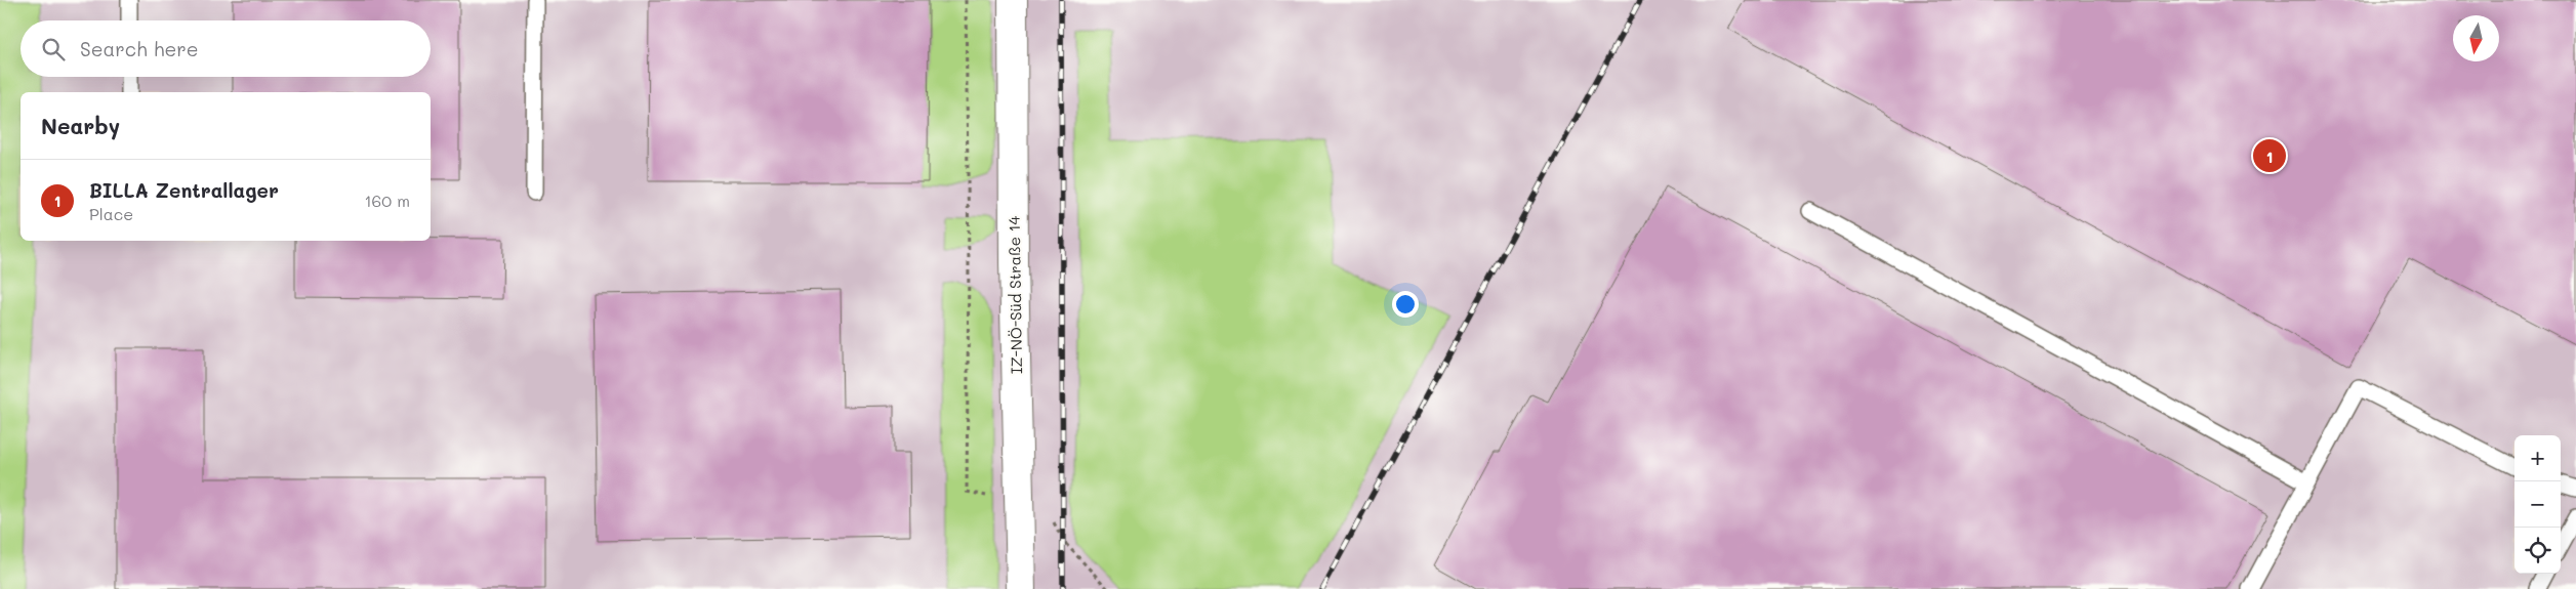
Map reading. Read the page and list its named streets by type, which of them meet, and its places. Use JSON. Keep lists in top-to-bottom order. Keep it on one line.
{"streets":{"street":["IZ-NÖ-Süd Straße 14"]},"north":"bottom","page":{"search":"Search here","heading":"Nearby","pins":"1","list":[{"mark":"1","name":"BILLA Zentrallager","note":"Place","value":"160 m"}],"map_buttons":["+","−"]}}
